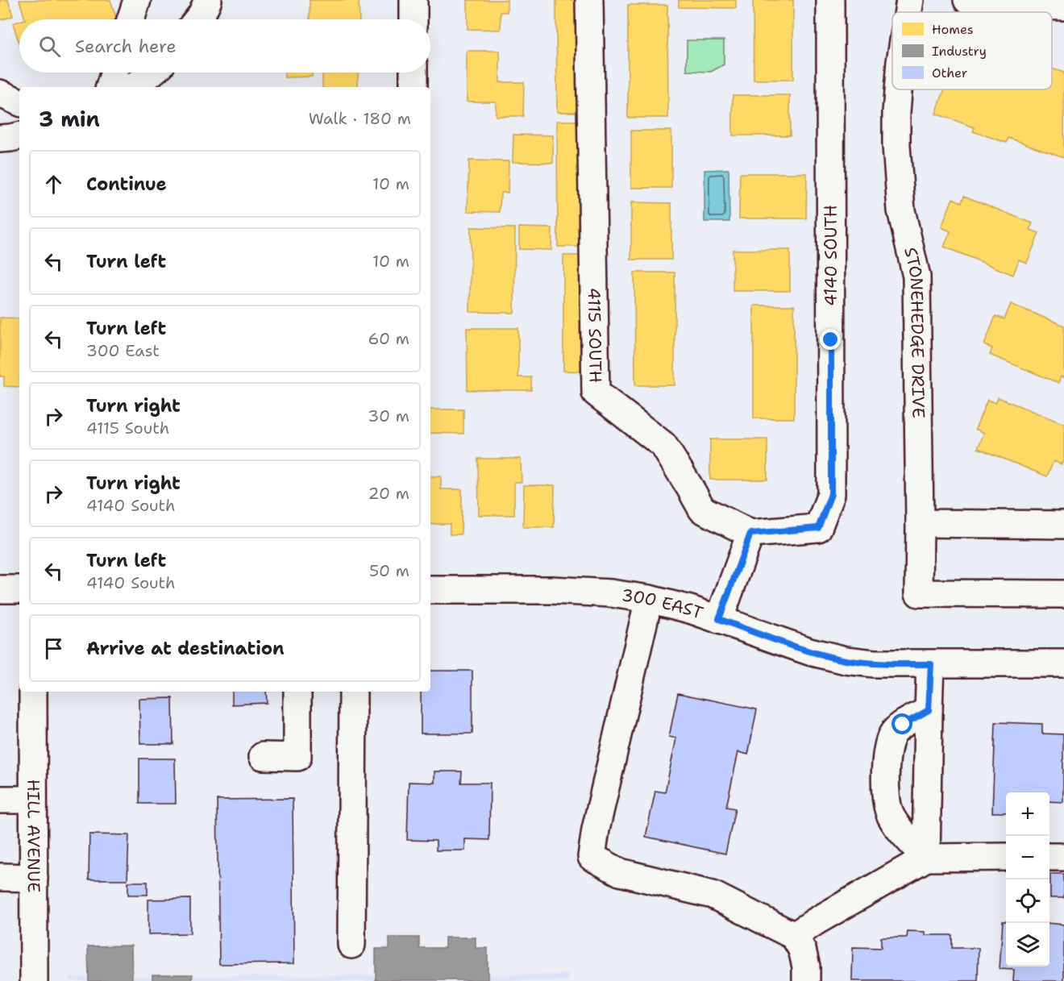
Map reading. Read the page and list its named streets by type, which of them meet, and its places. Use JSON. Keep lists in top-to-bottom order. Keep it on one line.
{"streets":{"street":["4140 SOUTH","STONEHEDGE DRIVE","4115 SOUTH","300 EAST","HILL AVENUE"]},"crossings":[["4140 SOUTH","4115 SOUTH"]],"legend":["Homes","Industry","Other"],"page":{"search":"Search here","heading":["3 min","Walk · 180 m"],"list":[["Continue","10 m"],["Turn left","10 m"],["Turn left","300 East","60 m"],["Turn right","4115 South","30 m"],["Turn right","4140 South","20 m"],["Turn left","4140 South","50 m"],"Arrive at destination"],"map_buttons":["+","−"]}}
